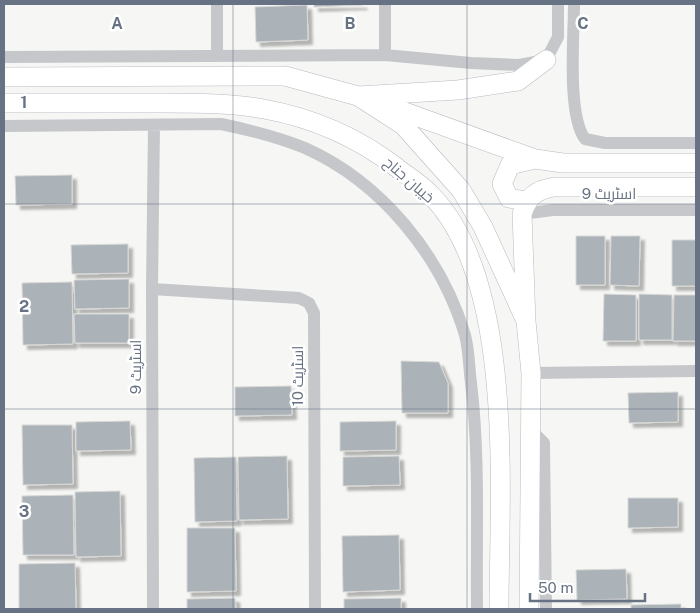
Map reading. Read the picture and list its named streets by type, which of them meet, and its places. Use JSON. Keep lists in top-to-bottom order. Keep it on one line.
{"streets":{"main road":["خیبان جناح"],"street":["اسٹریٹ 9","اسٹریٹ 10"]},"crossings":[["خیبان جناح","اسٹریٹ 9"],["اسٹریٹ 9","اسٹریٹ 10"]],"scale_bar":"50 m","grid":{"columns":["A","B","C"],"rows":["1","2","3"]}}
